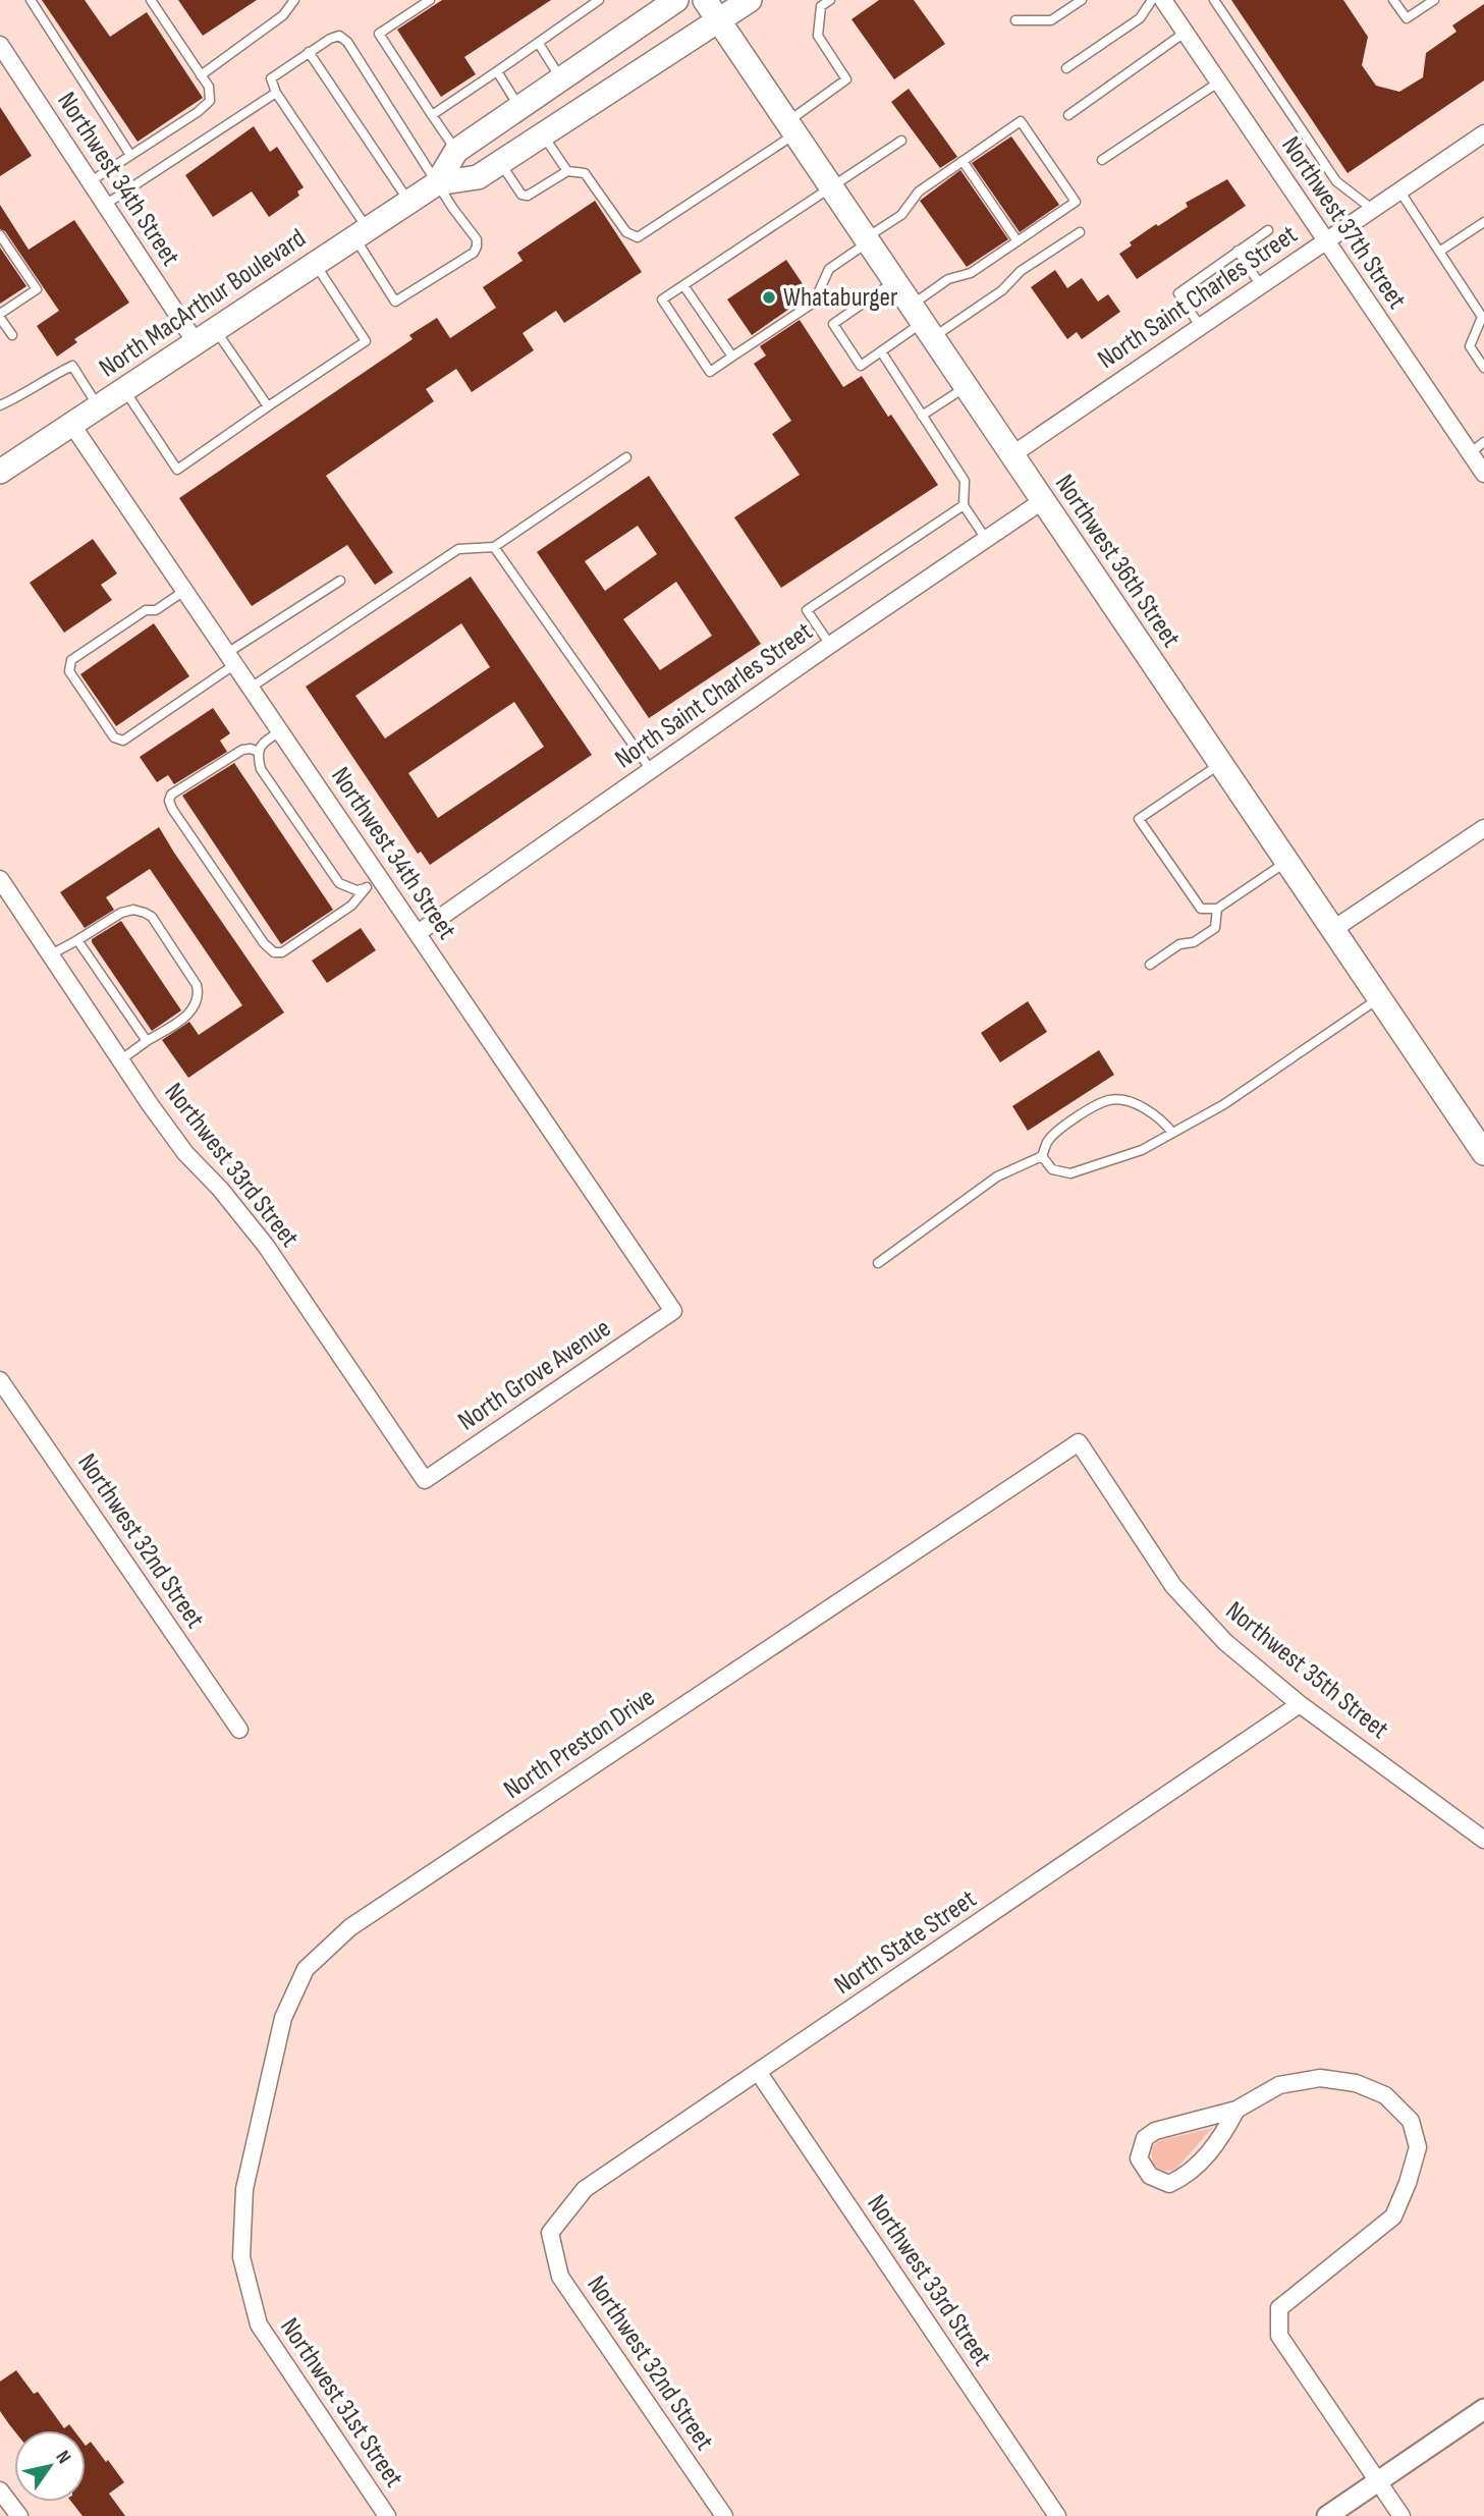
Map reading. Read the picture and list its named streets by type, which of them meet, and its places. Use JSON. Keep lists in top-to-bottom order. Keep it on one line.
{"streets":{"main road":["North MacArthur Boulevard","Northwest 36th Street"],"street":["Northwest 34th Street","Northwest 37th Street","North Saint Charles Street","Northwest 33rd Street","North Grove Avenue","Northwest 32nd Street","Northwest 35th Street","North Preston Drive","North State Street","Northwest 31st Street"]},"crossings":[["Northwest 34th Street","North Saint Charles Street"],["Northwest 34th Street","North MacArthur Boulevard"],["Northwest 34th Street","North Grove Avenue"],["Northwest 37th Street","North Saint Charles Street"],["North Saint Charles Street","Northwest 36th Street"],["North MacArthur Boulevard","Northwest 36th Street"],["Northwest 33rd Street","North Grove Avenue"],["Northwest 33rd Street","North State Street"],["Northwest 32nd Street","North State Street"],["Northwest 35th Street","North Preston Drive"],["Northwest 35th Street","North State Street"],["North Preston Drive","Northwest 31st Street"]],"places":["Whataburger"],"north":"top right"}
